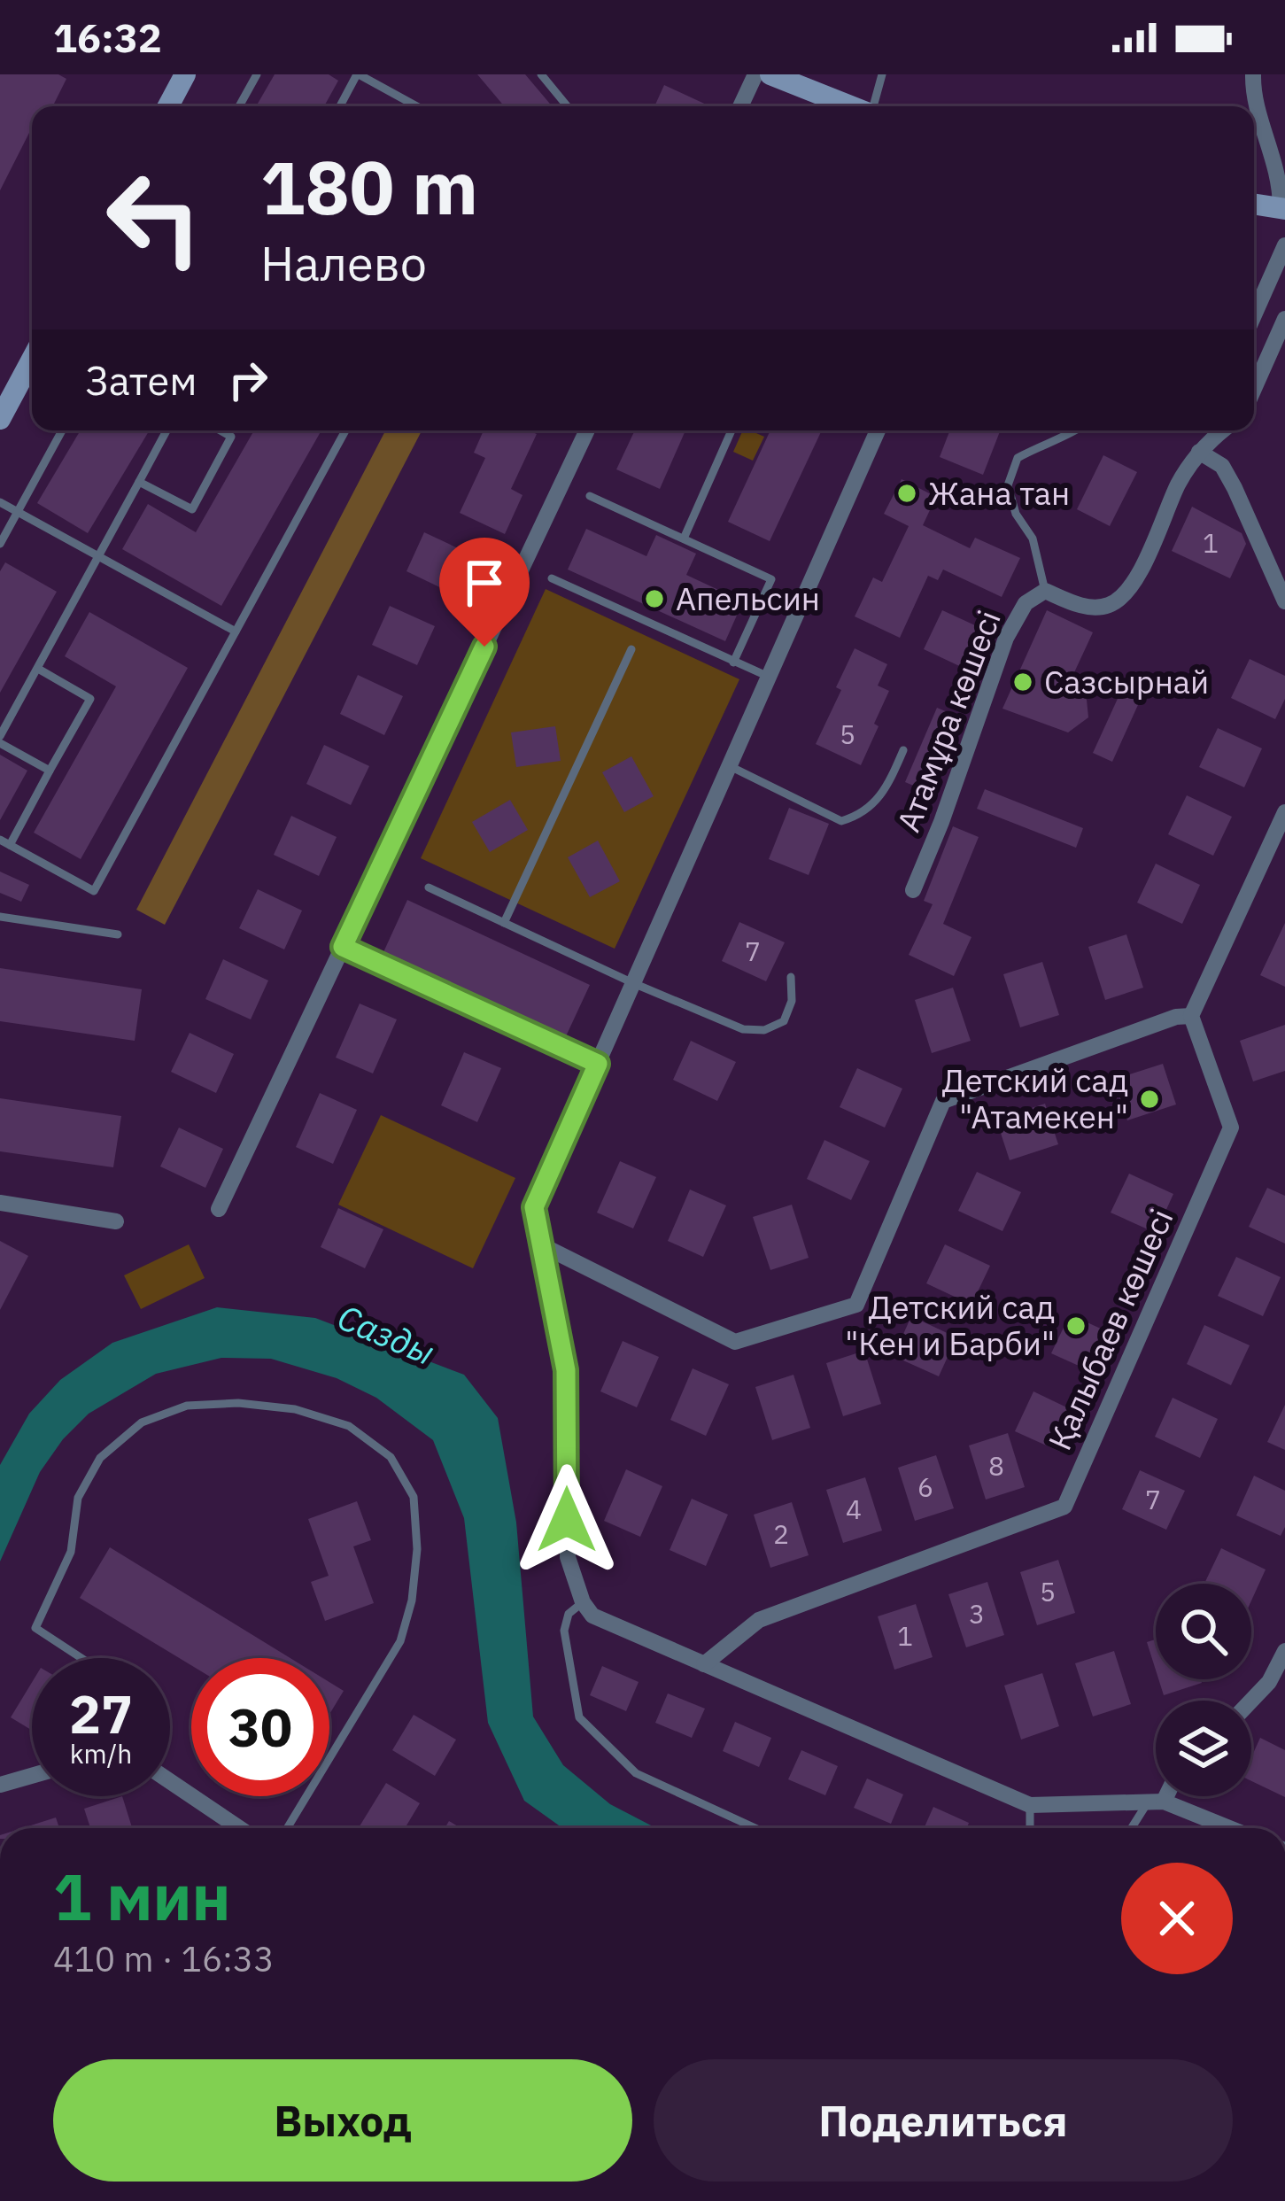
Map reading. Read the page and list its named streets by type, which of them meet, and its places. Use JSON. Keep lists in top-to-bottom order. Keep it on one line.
{"streets":{"street":["Атамұра көшесі","Қалыбаев көшесі"]},"water":["Сазды"],"places":["Жана тан","Апельсин","Сазсырнай","Детский сад \"Атамекен\"","Детский сад \"Кен и Барби\""],"house_numbers":["1","5","7","8","6","7","4","2","5","3","1"],"page":{"status":"16:32","turn":["180 m","Налево"],"then":"Затем","speed":"27 km/h","limit":"30","heading":["1 мин","410 m · 16:33"],"buttons":["Выход","Поделиться"]}}
